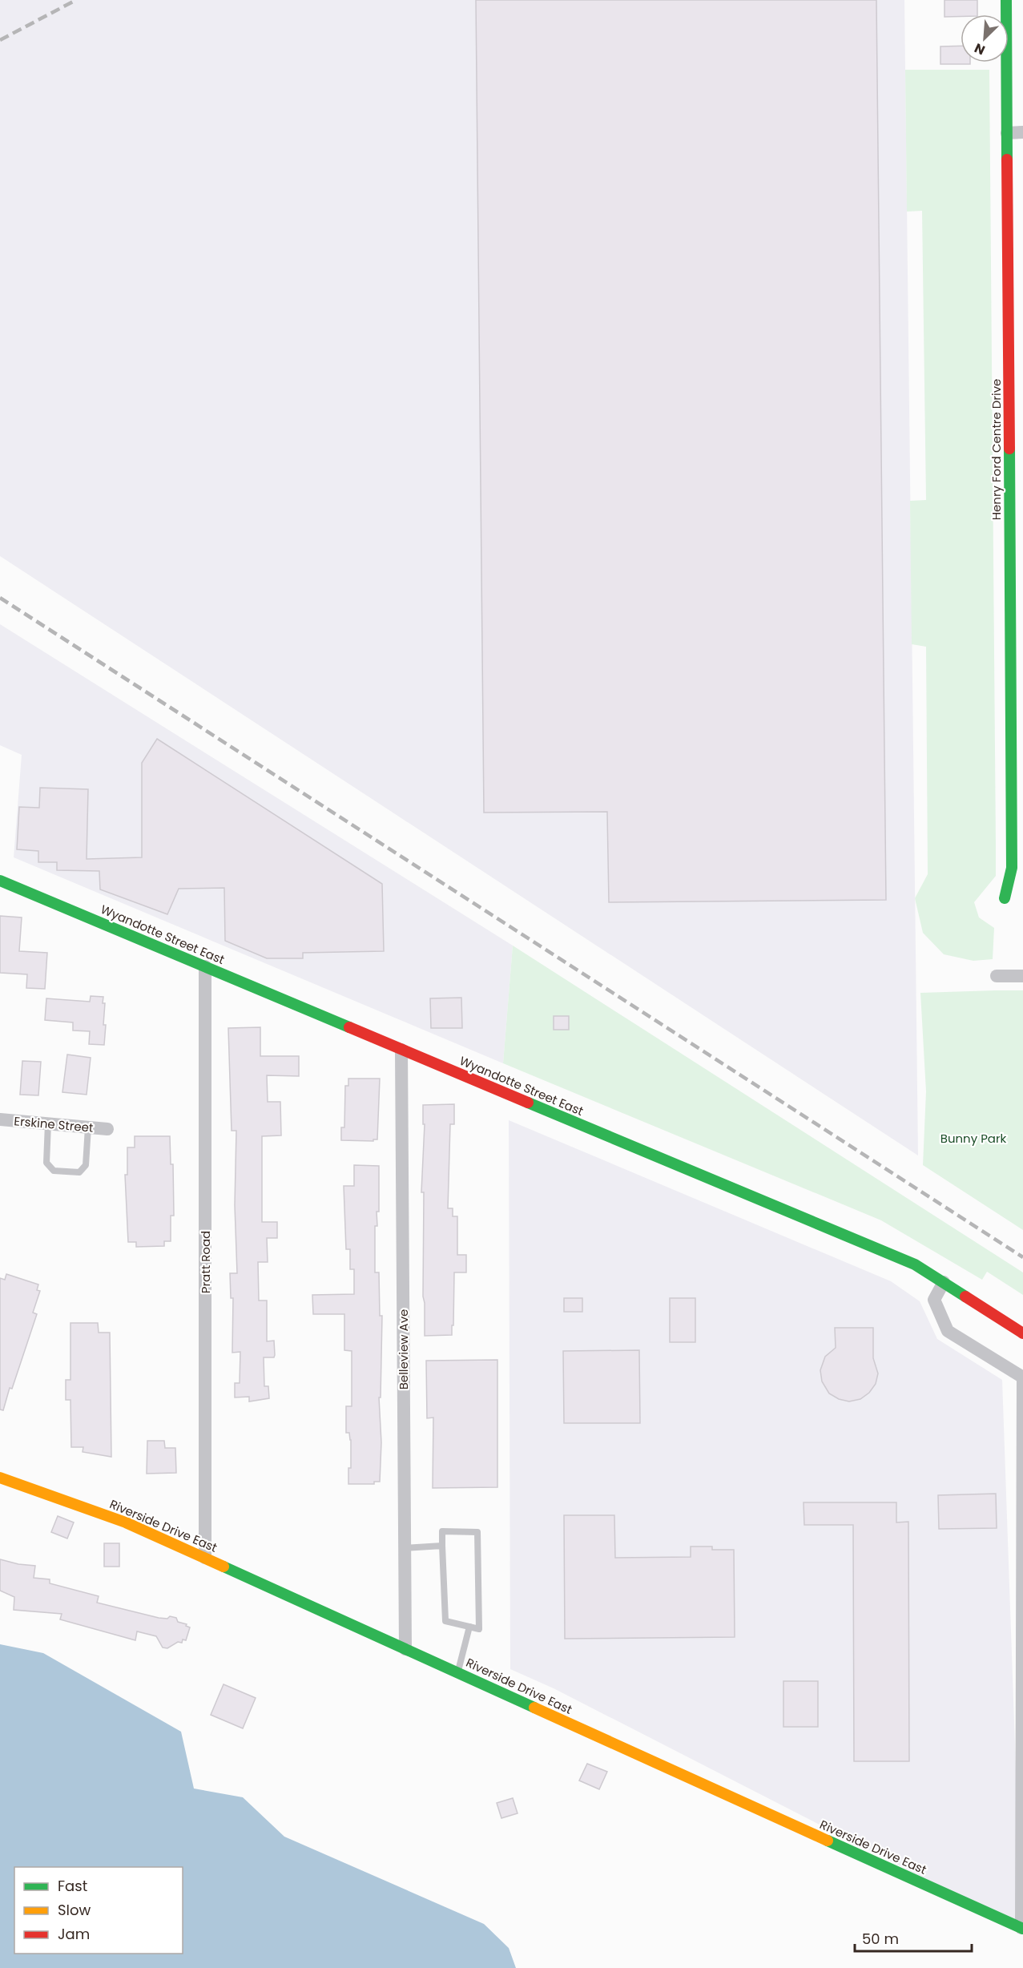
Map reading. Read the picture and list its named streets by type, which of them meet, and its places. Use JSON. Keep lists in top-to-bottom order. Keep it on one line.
{"streets":{"main road":["Henry Ford Centre Drive","Wyandotte Street East","Riverside Drive East"],"street":["Erskine Street","Pratt Road","Belleview Ave"]},"crossings":[["Wyandotte Street East","Pratt Road"],["Wyandotte Street East","Belleview Ave"],["Pratt Road","Riverside Drive East"],["Belleview Ave","Riverside Drive East"]],"parks":["Bunny Park"],"legend":["Fast","Slow","Jam"],"scale_bar":"50 m","north":"bottom left"}
